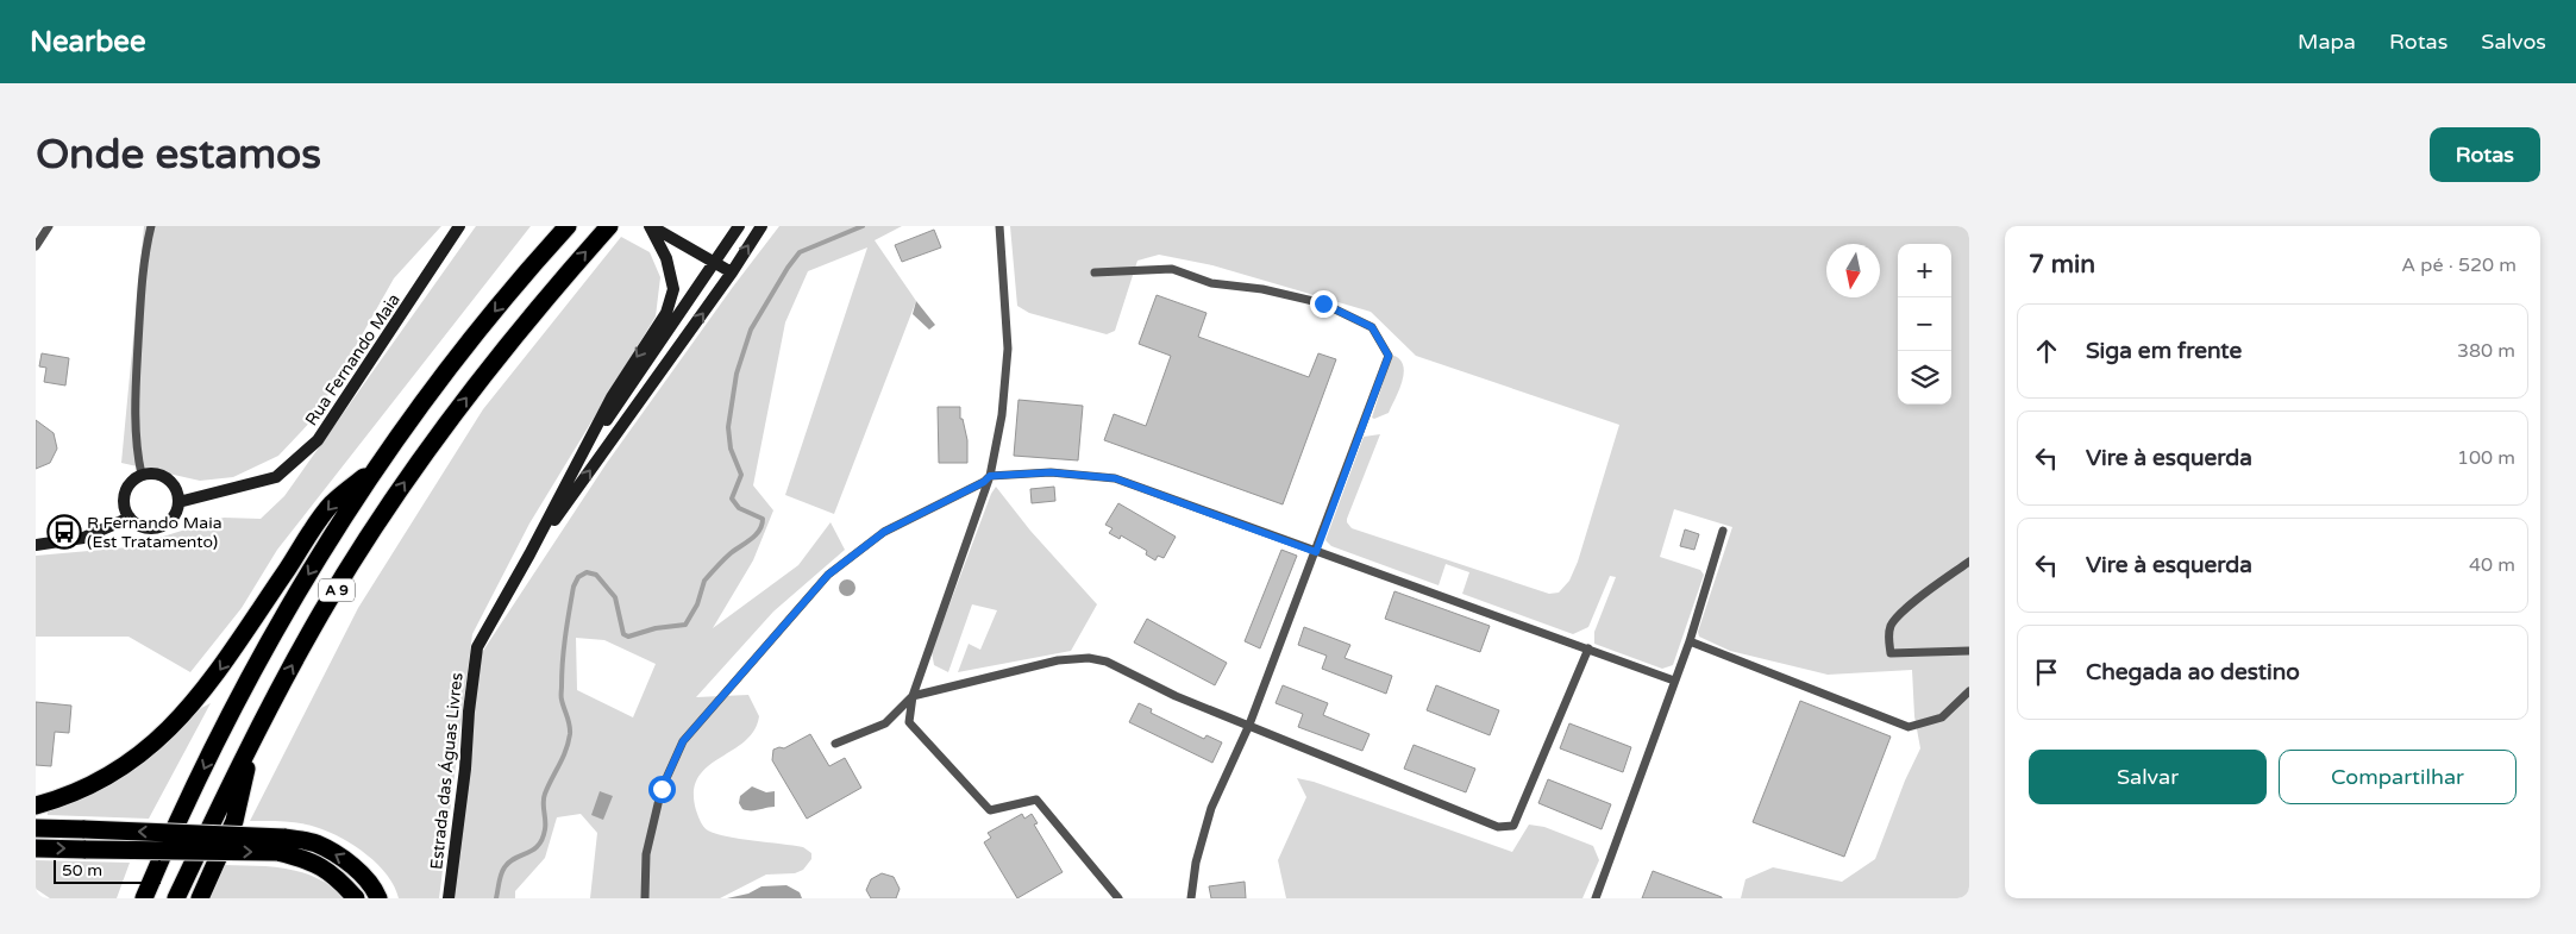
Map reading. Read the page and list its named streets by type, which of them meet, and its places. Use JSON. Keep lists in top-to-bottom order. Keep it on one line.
{"streets":{"highway":["A 9"],"main road":["Rua Fernando Maia","Estrada das Águas Livres"]},"places":{"bus stop":["R Fernando Maia (Est Tratamento)"]},"scale_bar":"50 m","north":"bottom","page":{"header":"Nearbee","nav":["Mapa","Rotas","Salvos"],"buttons":["Rotas",["Salvar","Compartilhar"]],"title":"Onde estamos","heading":["7 min","A pé · 520 m"],"map_buttons":["+","−"],"list":[["Siga em frente","380 m"],["Vire à esquerda","100 m"],["Vire à esquerda","40 m"],"Chegada ao destino"],"scale":"50 m"}}
